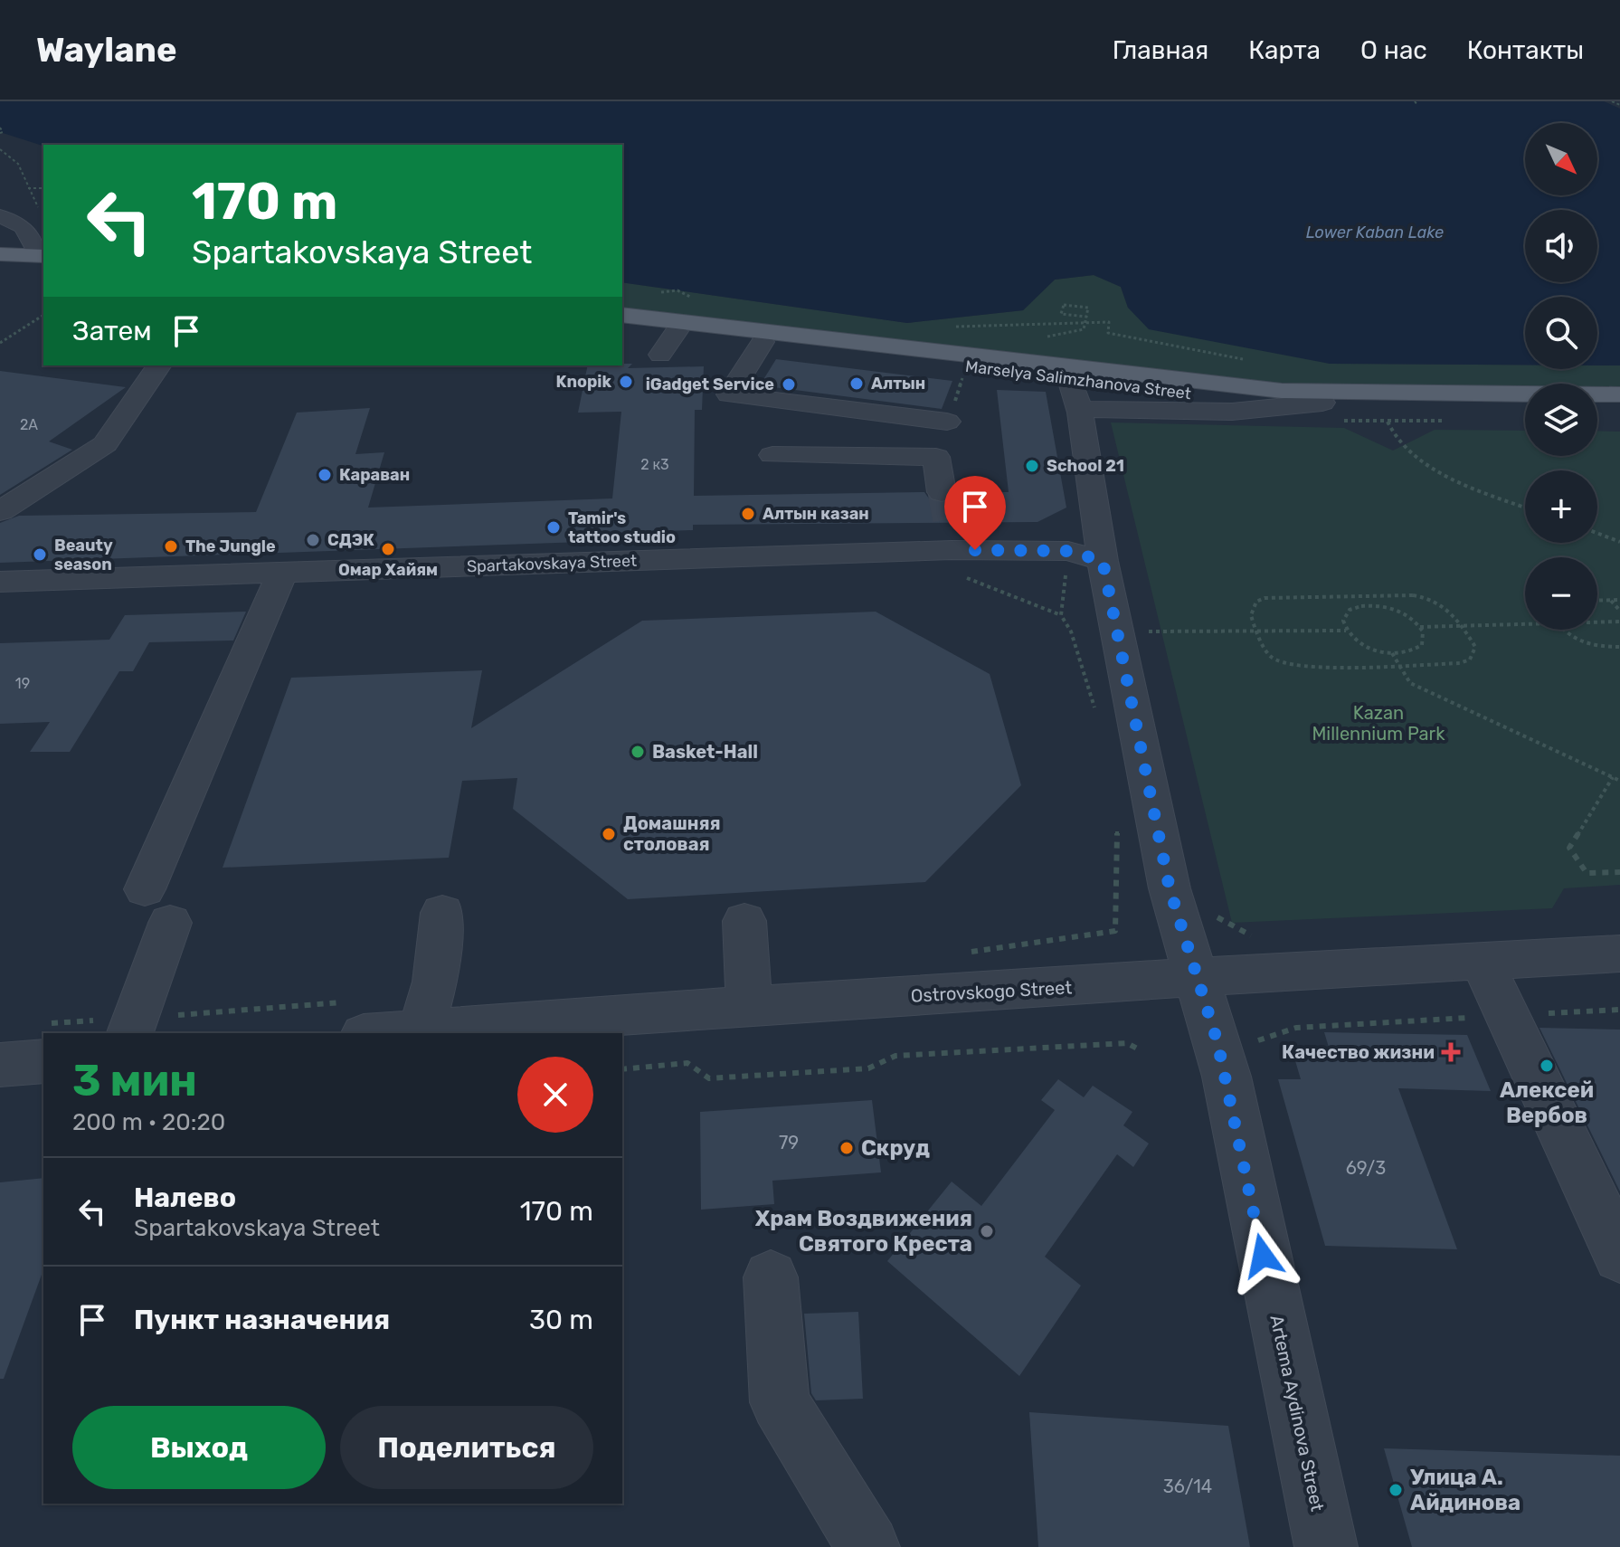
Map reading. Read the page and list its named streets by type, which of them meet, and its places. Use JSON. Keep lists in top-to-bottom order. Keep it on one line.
{"streets":{"main road":["Marselya Salimzhanova Street"],"street":["Spartakovskaya Street","Ostrovskogo Street","Artema Aydinova Street"]},"crossings":[["Marselya Salimzhanova Street","Artema Aydinova Street"],["Spartakovskaya Street","Artema Aydinova Street"],["Ostrovskogo Street","Artema Aydinova Street"]],"water":["Lower Kaban Lake"],"parks":["Kazan Millennium Park"],"places":{"other":["Knopik","Алтын","iGadget Service","School 21","Караван","Алтын казан","Tamir's tattoo studio","СДЭК","The Jungle","Омар Хайям","Beauty season","Basket-Hall","Домашняя столовая","Алексей Вербов","Скруд","Храм Воздвижения Святого Креста","Улица А. Айдинова"],"health":["Качество жизни"]},"house_numbers":["2А","2 к3","19","79","69/3","36/14"],"north":"bottom right","page":{"header":"Waylane","nav":["Главная","Карта","О нас","Контакты"],"map_buttons":["+","−"],"turn":["170 m","Spartakovskaya Street"],"then":"Затем","heading":["3 мин","200 m · 20:20"],"list":[{"name":"Налево","note":"Spartakovskaya Street","value":"170 m"},{"name":"Пункт назначения","value":"30 m"}],"buttons":["Выход","Поделиться"]}}
